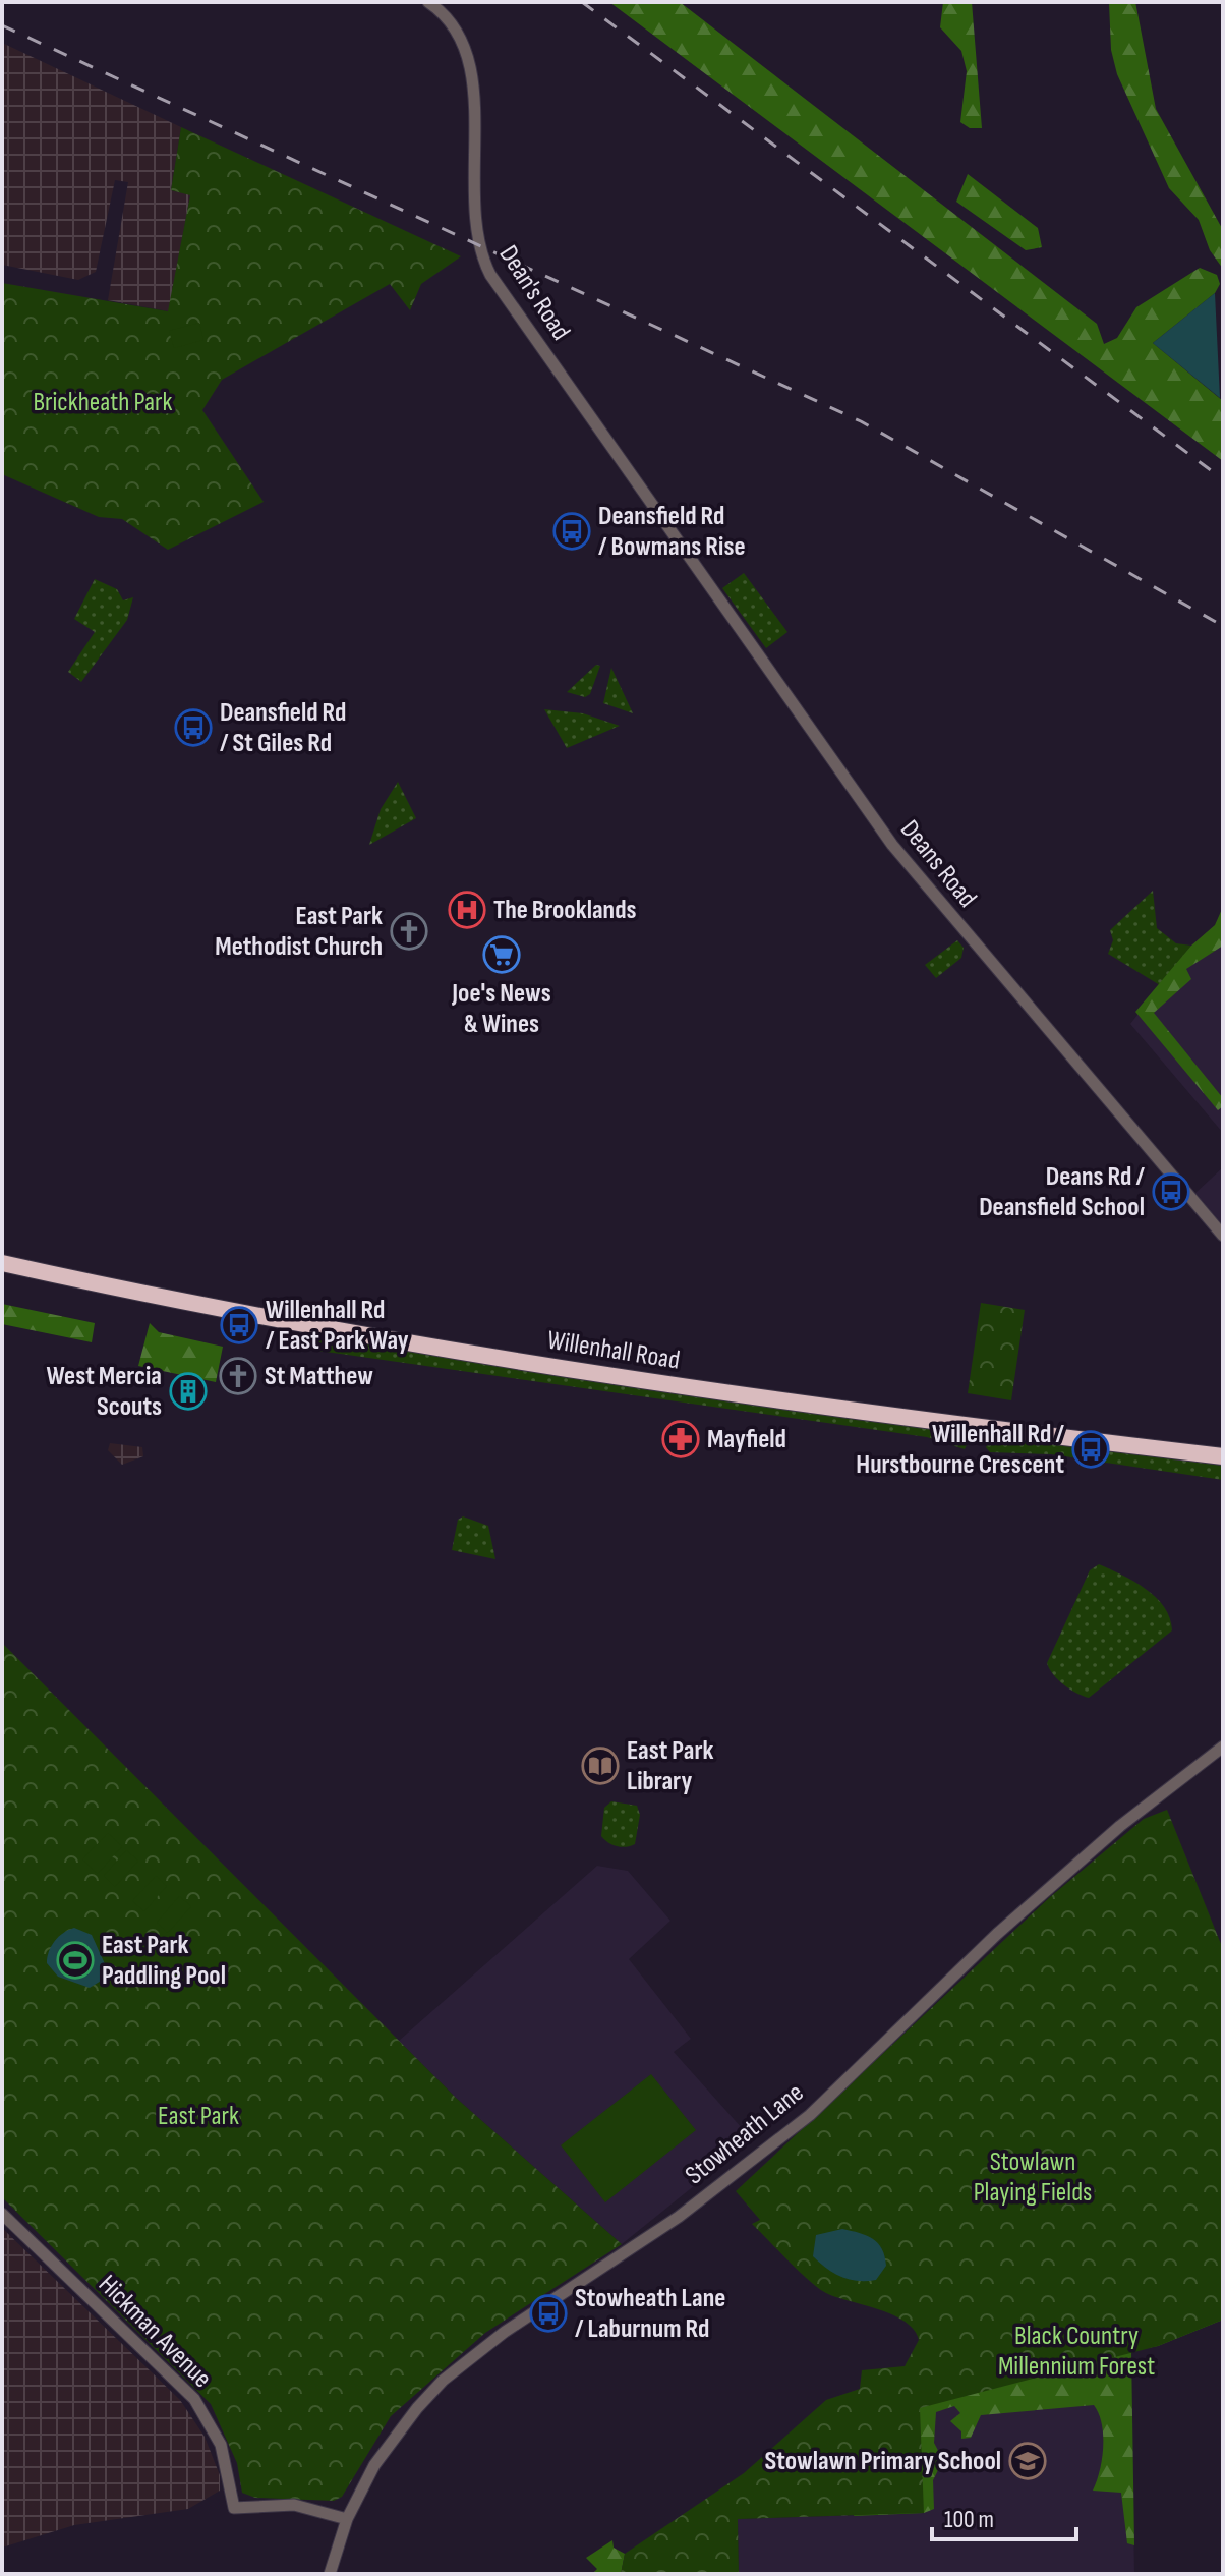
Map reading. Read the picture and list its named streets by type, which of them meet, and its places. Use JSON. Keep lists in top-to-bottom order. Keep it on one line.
{"streets":{"highway":["Willenhall Road"],"street":["Dean's Road","Deans Road","Stowheath Lane","Hickman Avenue"]},"crossings":[["Dean's Road","Deans Road"],["Stowheath Lane","Hickman Avenue"]],"parks":["Brickheath Park","East Park","Stowlawn Playing Fields","Black Country Millennium Forest"],"places":{"bus stop":["Deansfield Rd / Bowmans Rise","Deansfield Rd / St Giles Rd","Deans Rd / Deansfield School","Willenhall Rd / East Park Way","Willenhall Rd / Hurstbourne Crescent","Stowheath Lane / Laburnum Rd"],"hospital":["The Brooklands"],"church":["East Park Methodist Church","St Matthew"],"supermarket":["Joe's News & Wines"],"building":["West Mercia Scouts"],"pharmacy":["Mayfield"],"library":["East Park Library"],"sports":["East Park Paddling Pool"],"school or university":["Stowlawn Primary School"]},"scale_bar":"100 m"}
